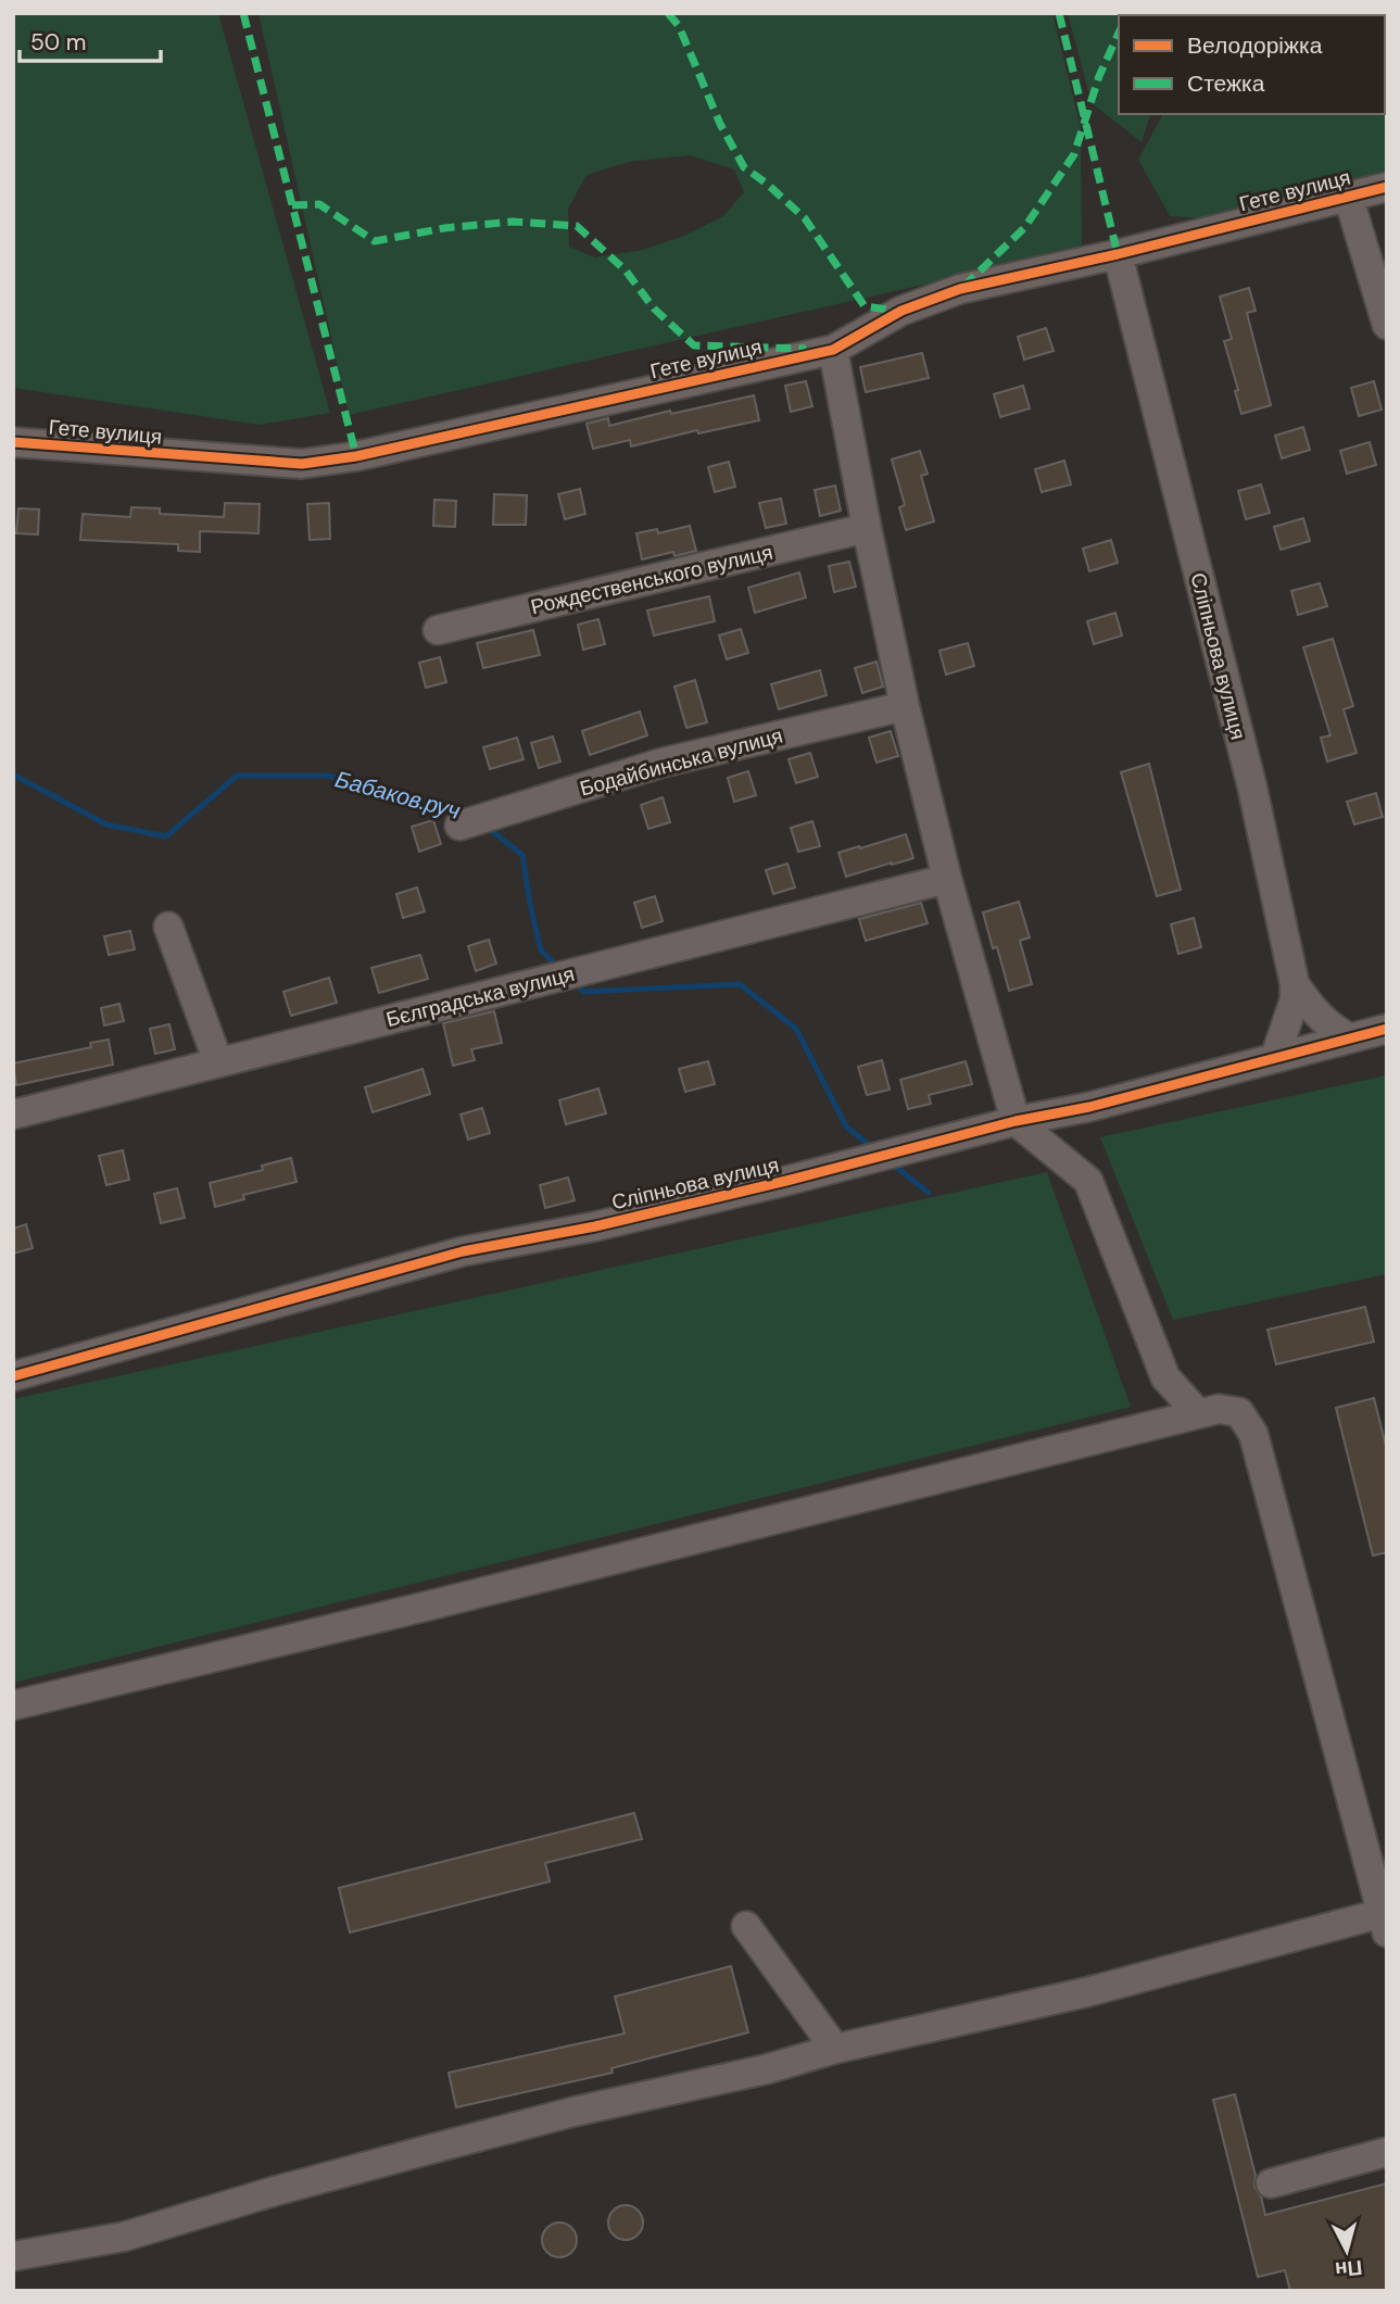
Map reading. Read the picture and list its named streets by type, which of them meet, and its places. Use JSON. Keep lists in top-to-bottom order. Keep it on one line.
{"streets":{"street":["Гете вулиця","Рождественського вулиця","Сліпньова вулиця","Бодайбинська вулиця","Бєлградська вулиця"]},"crossings":[["Гете вулиця","Сліпньова вулиця"]],"water":["Бабаков.руч"],"legend":["Велодоріжка","Стежка"],"scale_bar":"50 m","north":"bottom"}
